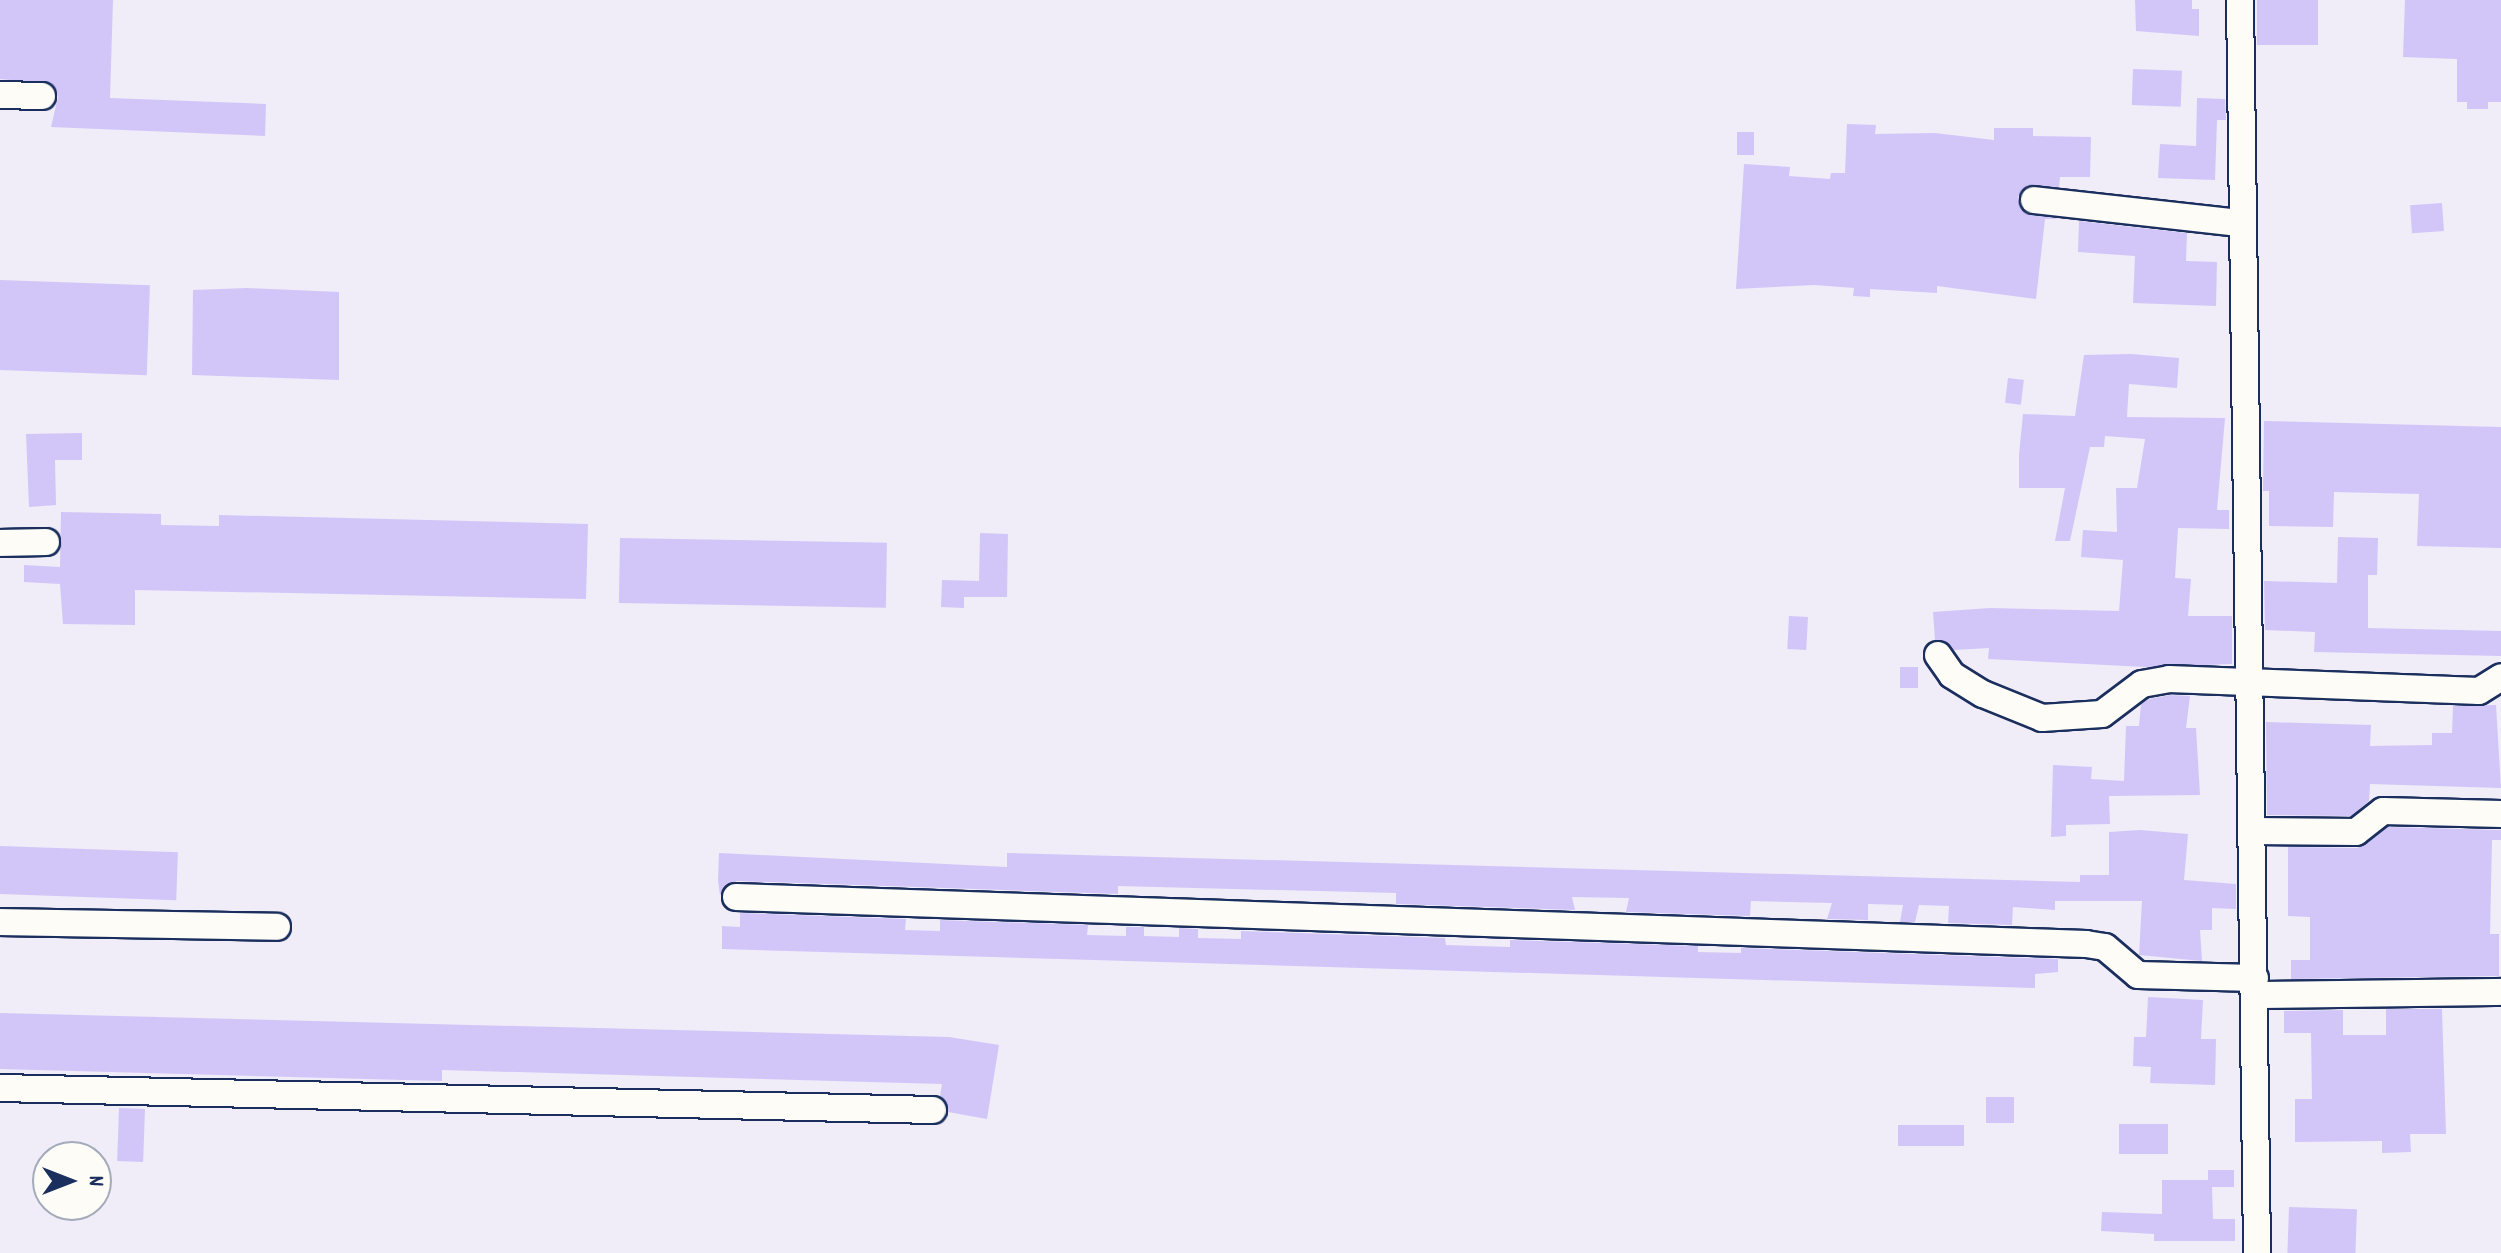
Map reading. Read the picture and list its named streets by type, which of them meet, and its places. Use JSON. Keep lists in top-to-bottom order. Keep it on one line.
{"north":"right"}
